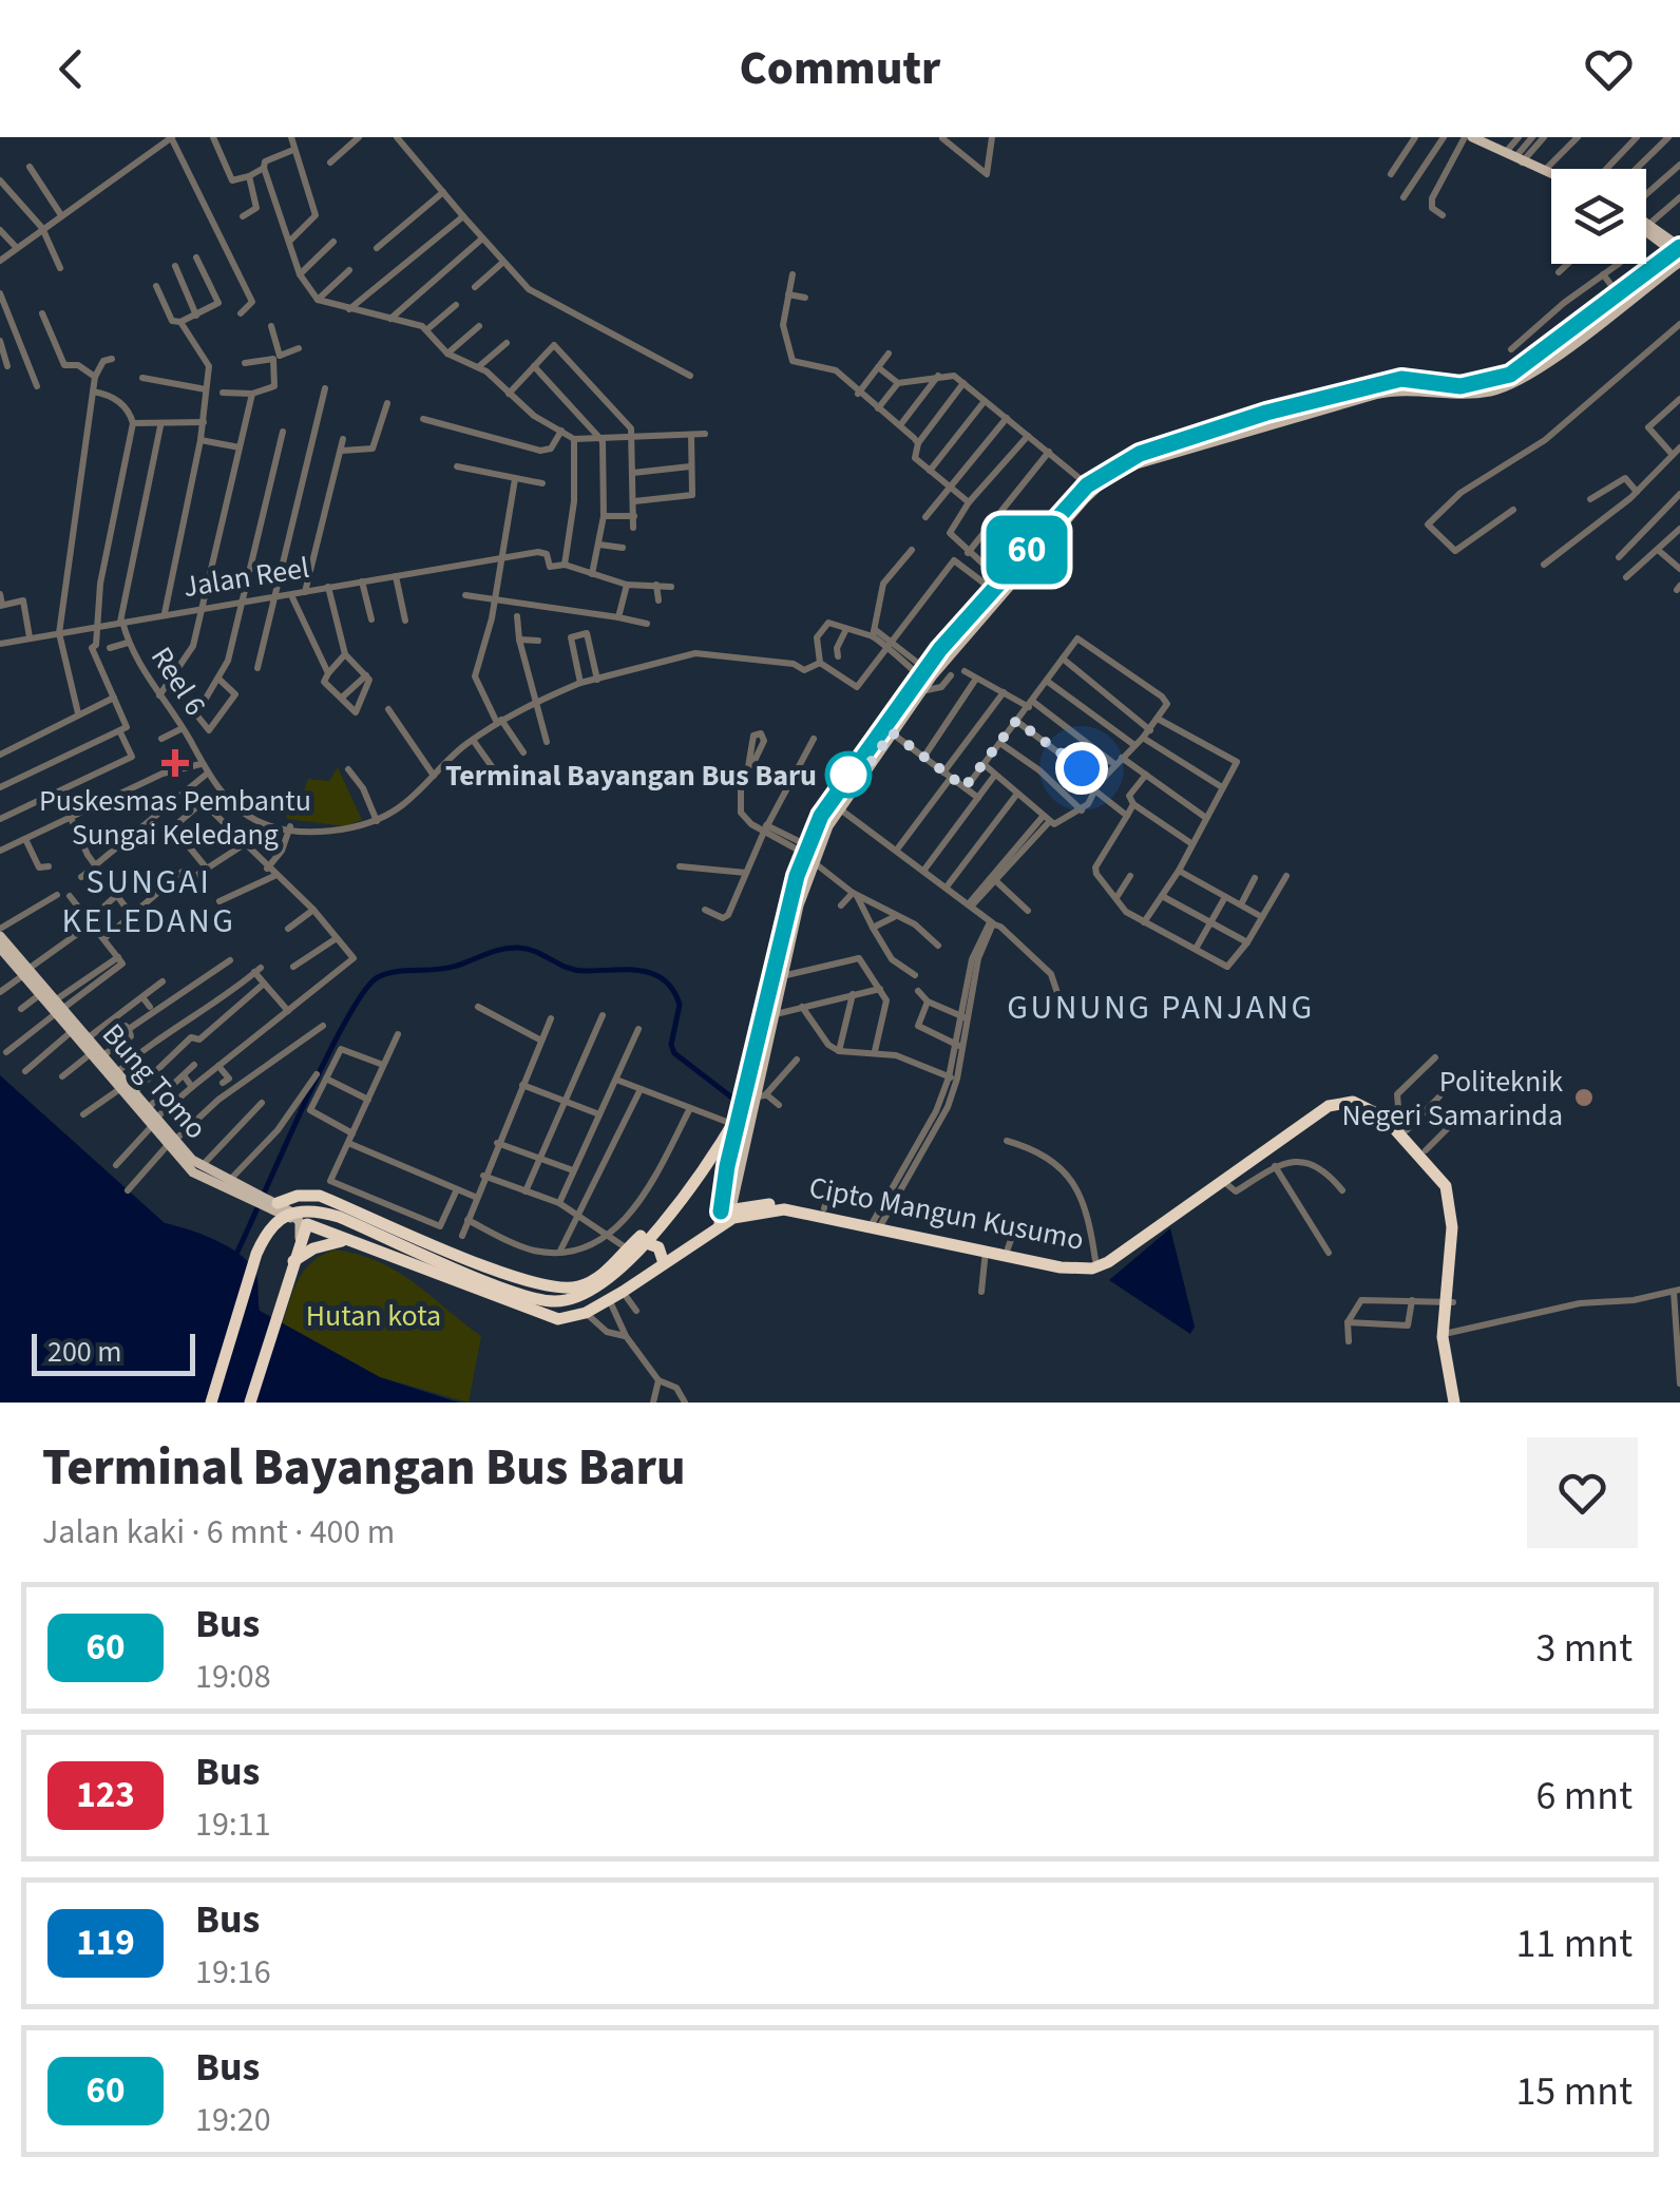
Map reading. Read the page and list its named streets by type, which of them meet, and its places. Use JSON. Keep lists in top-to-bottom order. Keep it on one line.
{"streets":{"highway":["Cipto Mangun Kusumo"],"main road":["Bung Tomo"],"street":["Jalan Reel","Reel 6"]},"crossings":[["Jalan Reel","Reel 6"],["Bung Tomo","Cipto Mangun Kusumo"]],"districts":["SUNGAI KELEDANG","GUNUNG PANJANG"],"parks":["Hutan kota"],"places":{"health":["Puskesmas Pembantu Sungai Keledang"],"other":["Terminal Bayangan Bus Baru","Politeknik Negeri Samarinda"]},"lines":["bus line 60"],"scale_bar":"200 m","page":{"header":"Commutr","on_map":"60","scale":"200 m","heading":["Terminal Bayangan Bus Baru","Jalan kaki · 6 mnt · 400 m"],"list":[{"mark":"60","name":"Bus","note":"19:08","value":"3 mnt"},{"mark":"123","name":"Bus","note":"19:11","value":"6 mnt"},{"mark":"119","name":"Bus","note":"19:16","value":"11 mnt"},{"mark":"60","name":"Bus","note":"19:20","value":"15 mnt"}]}}
